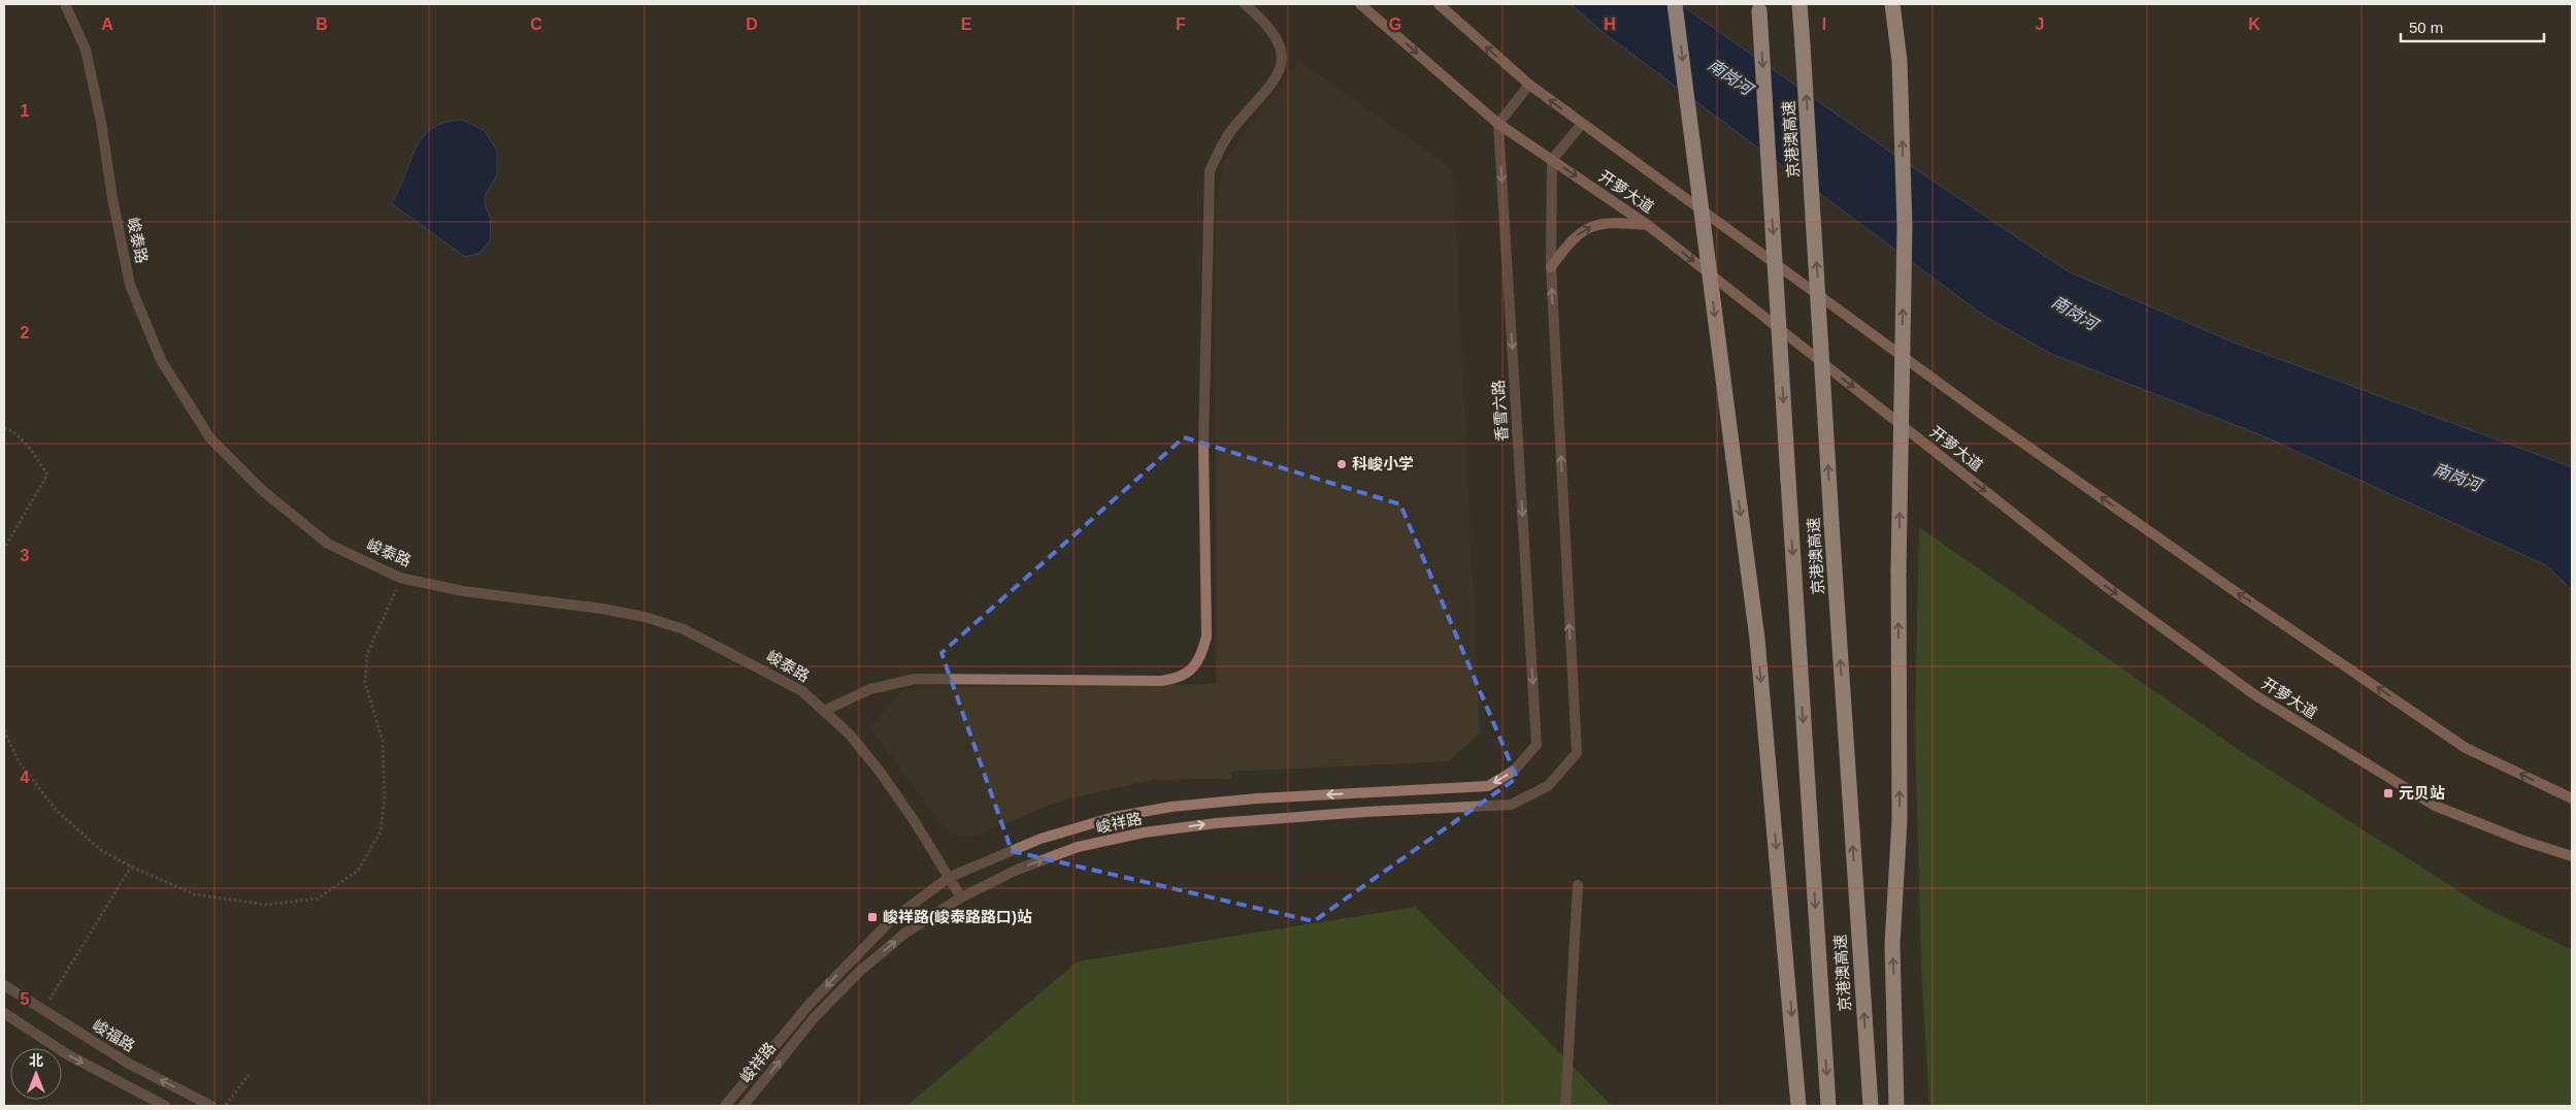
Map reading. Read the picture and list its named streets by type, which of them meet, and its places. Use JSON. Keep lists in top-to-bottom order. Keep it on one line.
{"streets":{"highway":["京港澳高速"],"main road":["开萝大道"],"street":["峻泰路","香雪六路","峻祥路","峻福路"]},"crossings":[["开萝大道","香雪六路"],["峻泰路","峻祥路"],["香雪六路","峻祥路"]],"one_way":["香雪六路"],"water":["南岗河"],"places":{"other":["科峻小学"],"transit":["元贝站","峻祥路(峻泰路路口)站"]},"scale_bar":"50 m","north":"top","grid":{"columns":["A","B","C","D","E","F","G","H","I","J","K"],"rows":["1","2","3","4","5"]}}
